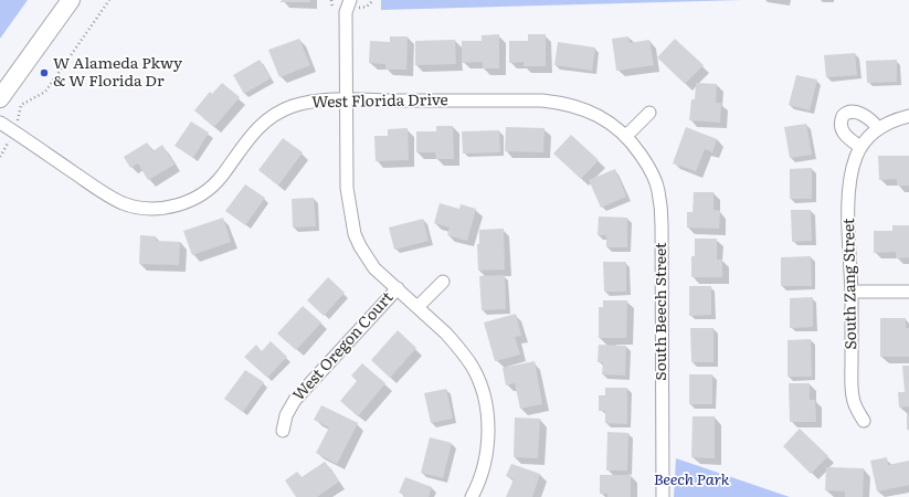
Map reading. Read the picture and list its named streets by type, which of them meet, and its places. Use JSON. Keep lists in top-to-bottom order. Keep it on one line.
{"streets":{"street":["West Florida Drive","South Zang Street","South Beech Street","West Oregon Court"]},"crossings":[["West Florida Drive","South Beech Street"]],"parks":["Beech Park"],"places":["W Alameda Pkwy & W Florida Dr"]}
